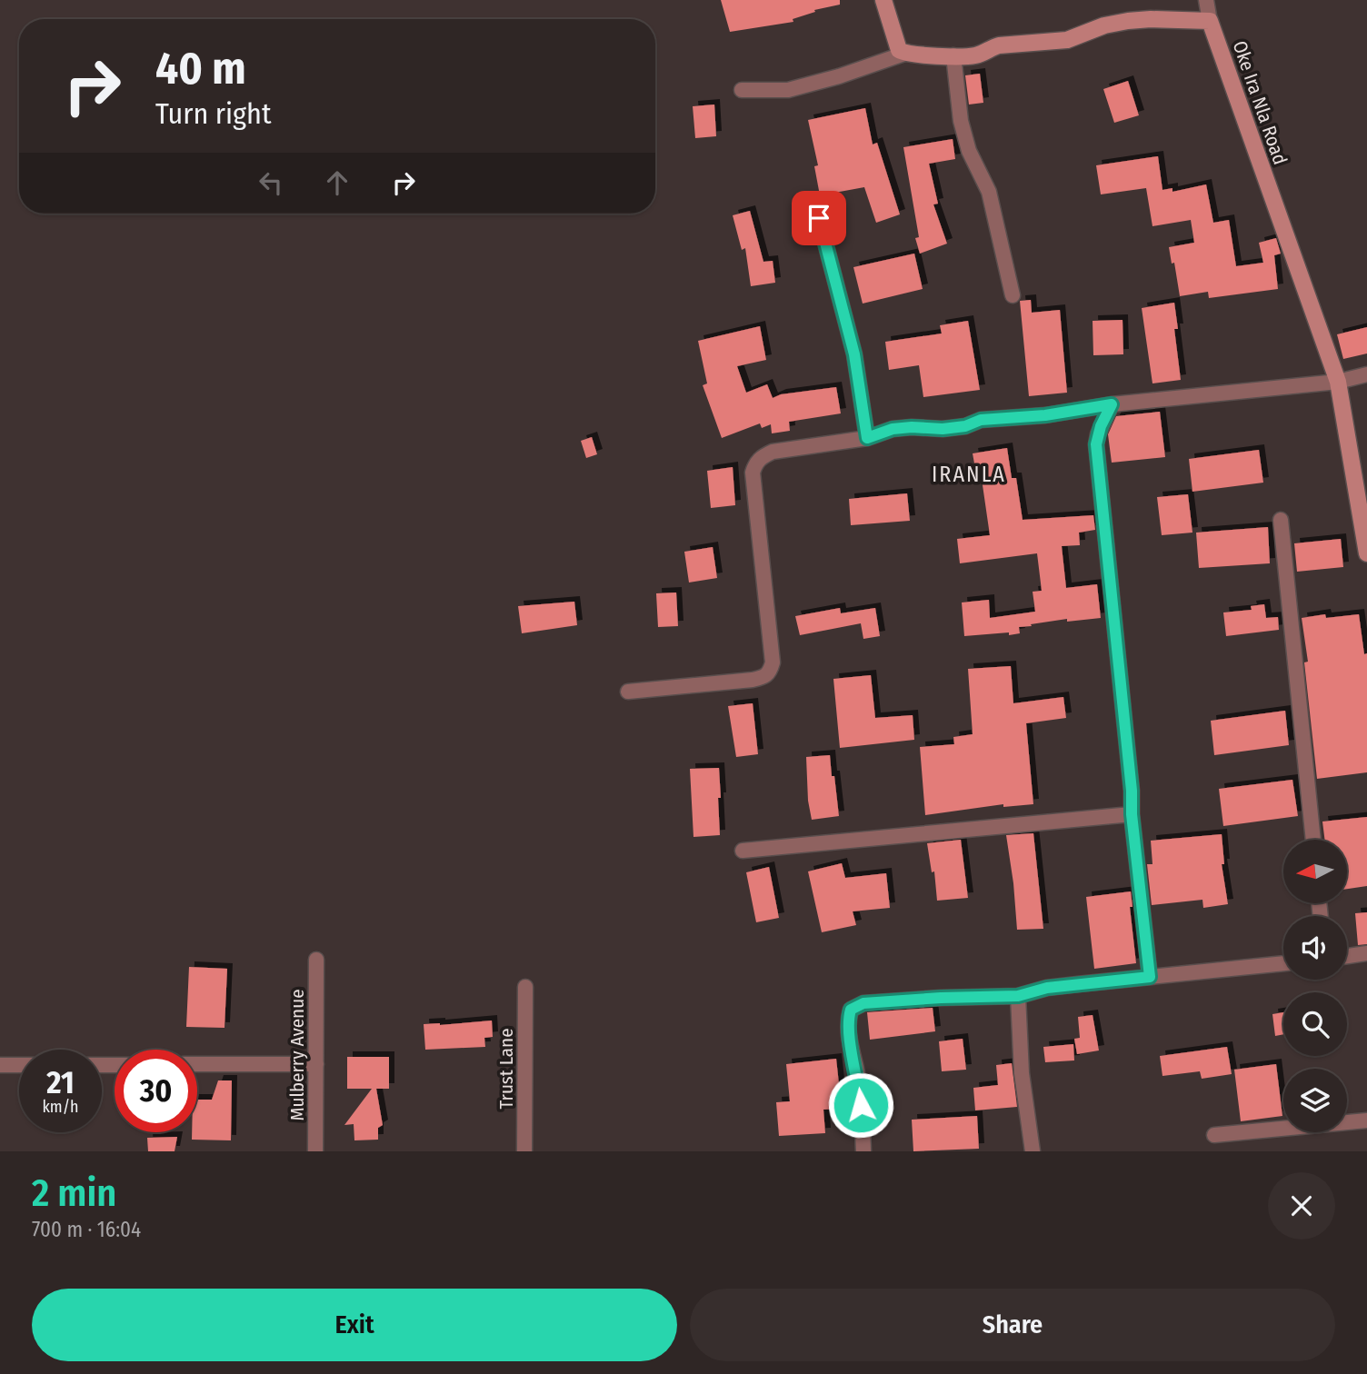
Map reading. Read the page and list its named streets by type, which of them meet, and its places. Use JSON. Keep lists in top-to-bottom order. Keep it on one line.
{"streets":{"street":["Oke Ira Nla Road","Mulberry Avenue","Trust Lane"]},"districts":["IRANLA"],"north":"left","page":{"turn":["40 m","Turn right"],"speed":"21 km/h","limit":"30","heading":["2 min","700 m · 16:04"],"buttons":["Exit","Share"]}}
